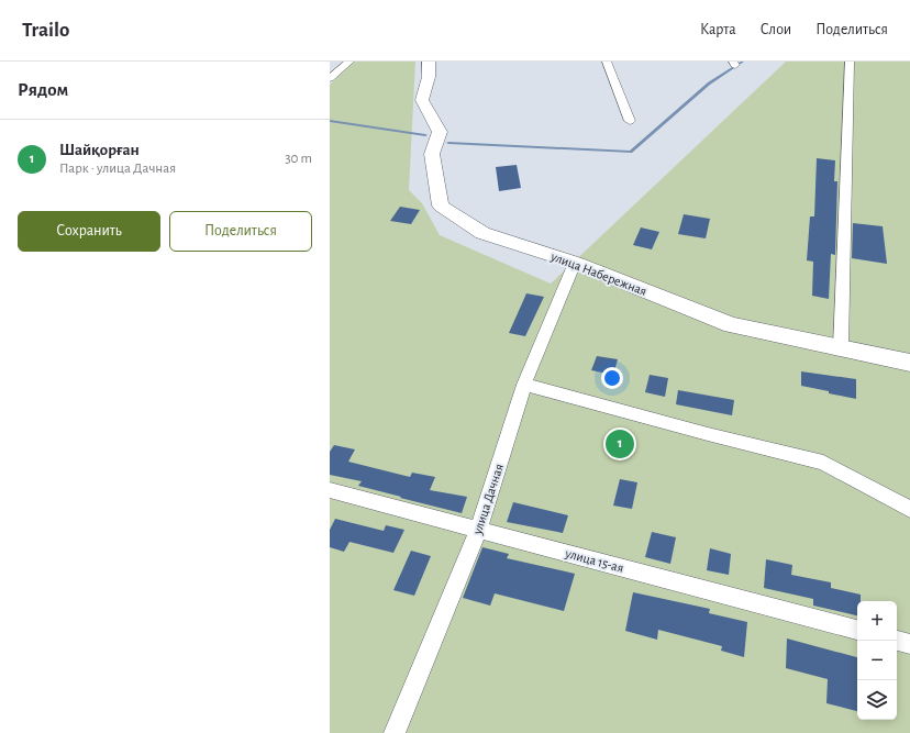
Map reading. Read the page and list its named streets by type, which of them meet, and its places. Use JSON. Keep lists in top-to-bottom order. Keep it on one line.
{"streets":{"street":["улица Набережная","улица Дачная","улица 15-ая"]},"crossings":[["улица Набережная","улица Дачная"],["улица Дачная","улица 15-ая"]],"page":{"header":"Trailo","nav":["Карта","Слои","Поделиться"],"heading":"Рядом","list":[{"mark":"1","name":"Шайқорған","note":"Парк · улица Дачная","value":"30 m"}],"buttons":["Сохранить","Поделиться"],"pins":"1","map_buttons":["+","−"]}}
